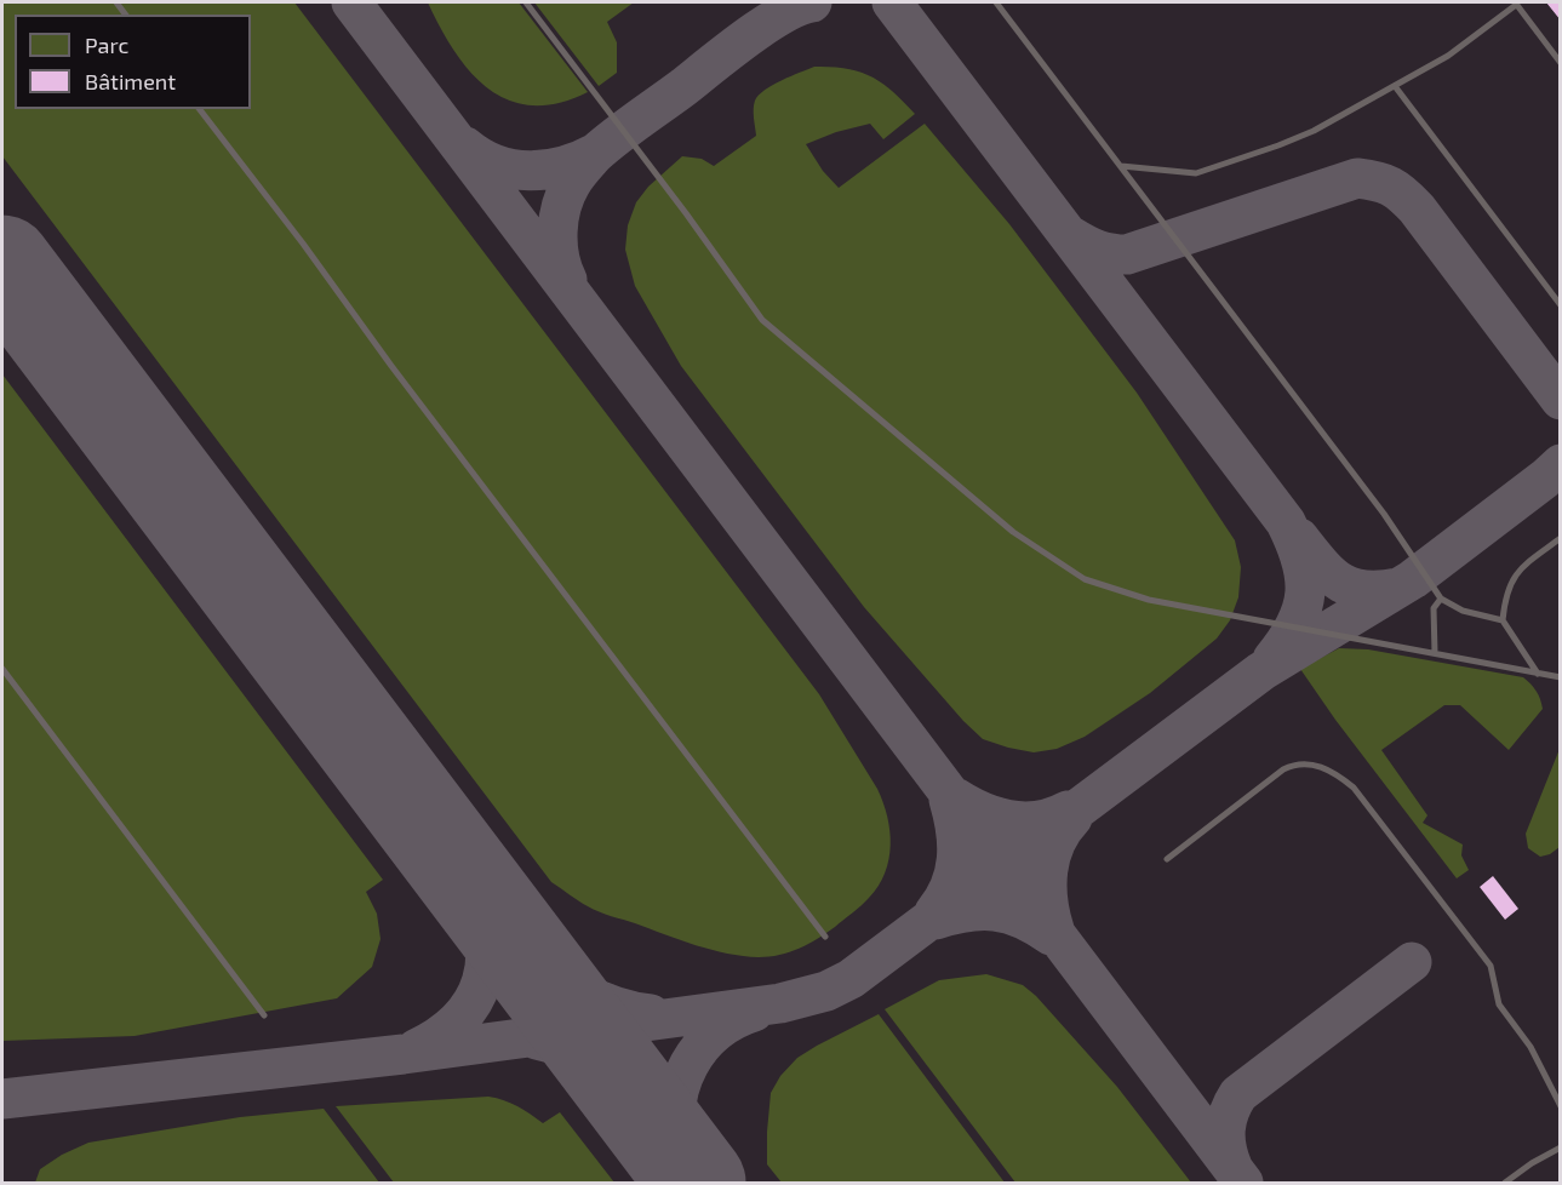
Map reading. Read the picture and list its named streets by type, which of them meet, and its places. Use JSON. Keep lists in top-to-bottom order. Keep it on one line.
{"legend":["Parc","Bâtiment"]}
